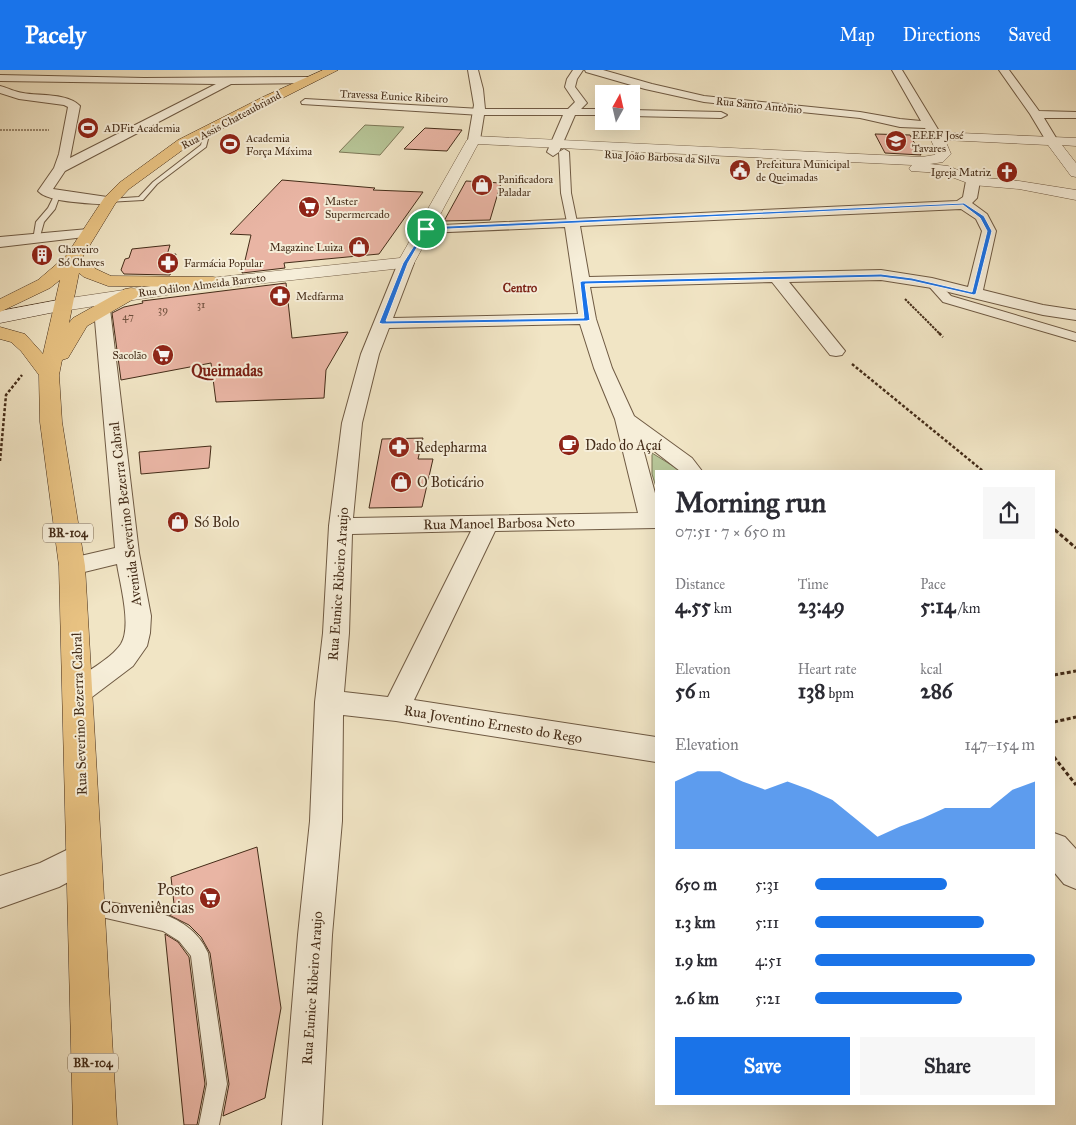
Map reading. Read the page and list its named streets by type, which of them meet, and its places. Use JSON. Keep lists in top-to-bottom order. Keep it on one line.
{"streets":{"highway":["Rua Assis Chateaubriand","BR-104","Rua Severino Bezerra Cabral"],"street":["Travessa Eunice Ribeiro","Rua Santo Antônio","Rua João Barbosa da Silva","Rua Odilon Almeida Barreto","Avenida Severino Bezerra Cabral","Rua Manoel Barbosa Neto","Rua Eunice Ribeiro Araujo","Rua Joventino Ernesto do Rego"]},"crossings":[["Travessa Eunice Ribeiro","Rua Eunice Ribeiro Araujo"],["Rua Santo Antônio","Rua João Barbosa da Silva"],["Rua Assis Chateaubriand","Rua Odilon Almeida Barreto"],["Rua Assis Chateaubriand","Rua Severino Bezerra Cabral"],["Rua João Barbosa da Silva","Rua Eunice Ribeiro Araujo"],["Rua Odilon Almeida Barreto","Rua Eunice Ribeiro Araujo"],["Rua Odilon Almeida Barreto","Rua Severino Bezerra Cabral"],["Avenida Severino Bezerra Cabral","Rua Severino Bezerra Cabral"],["Rua Manoel Barbosa Neto","Rua Eunice Ribeiro Araujo"],["Rua Eunice Ribeiro Araujo","Rua Joventino Ernesto do Rego"]],"districts":["Centro","Queimadas"],"places":{"sports":["ADFit Academia","Academia Força Máxima"],"school or university":["EEEF José Tavares"],"public building":["Prefeitura Municipal de Queimadas"],"church":["Igreja Matriz"],"shop":["Panificadora Paladar","Magazine Luiza","O Boticário","Só Bolo"],"supermarket":["Master Supermercado","Sacolão","Posto Conveniências"],"building":["Chaveiro Só Chaves"],"pharmacy":["Farmácia Popular","Medfarma","Redepharma"],"cafe":["Dado do Açaí"]},"house_numbers":["31","39","47"],"north":"top","page":{"header":"Pacely","nav":["Map","Directions","Saved"],"heading":["Morning run","07:51 · 7 × 650 m"],"stats":[["Distance","4.55 km"],["Time","23:49"],["Pace","5:14 /km"],["Elevation","56 m"],["Heart rate","138 bpm"],["kcal","286"]],"chart":["Elevation","147–154 m"],"list":[{"name":"650 m","note":"5:31"},{"name":"1.3 km","note":"5:11"},{"name":"1.9 km","note":"4:51"},{"name":"2.6 km","note":"5:21"}],"buttons":["Save","Share"]}}
